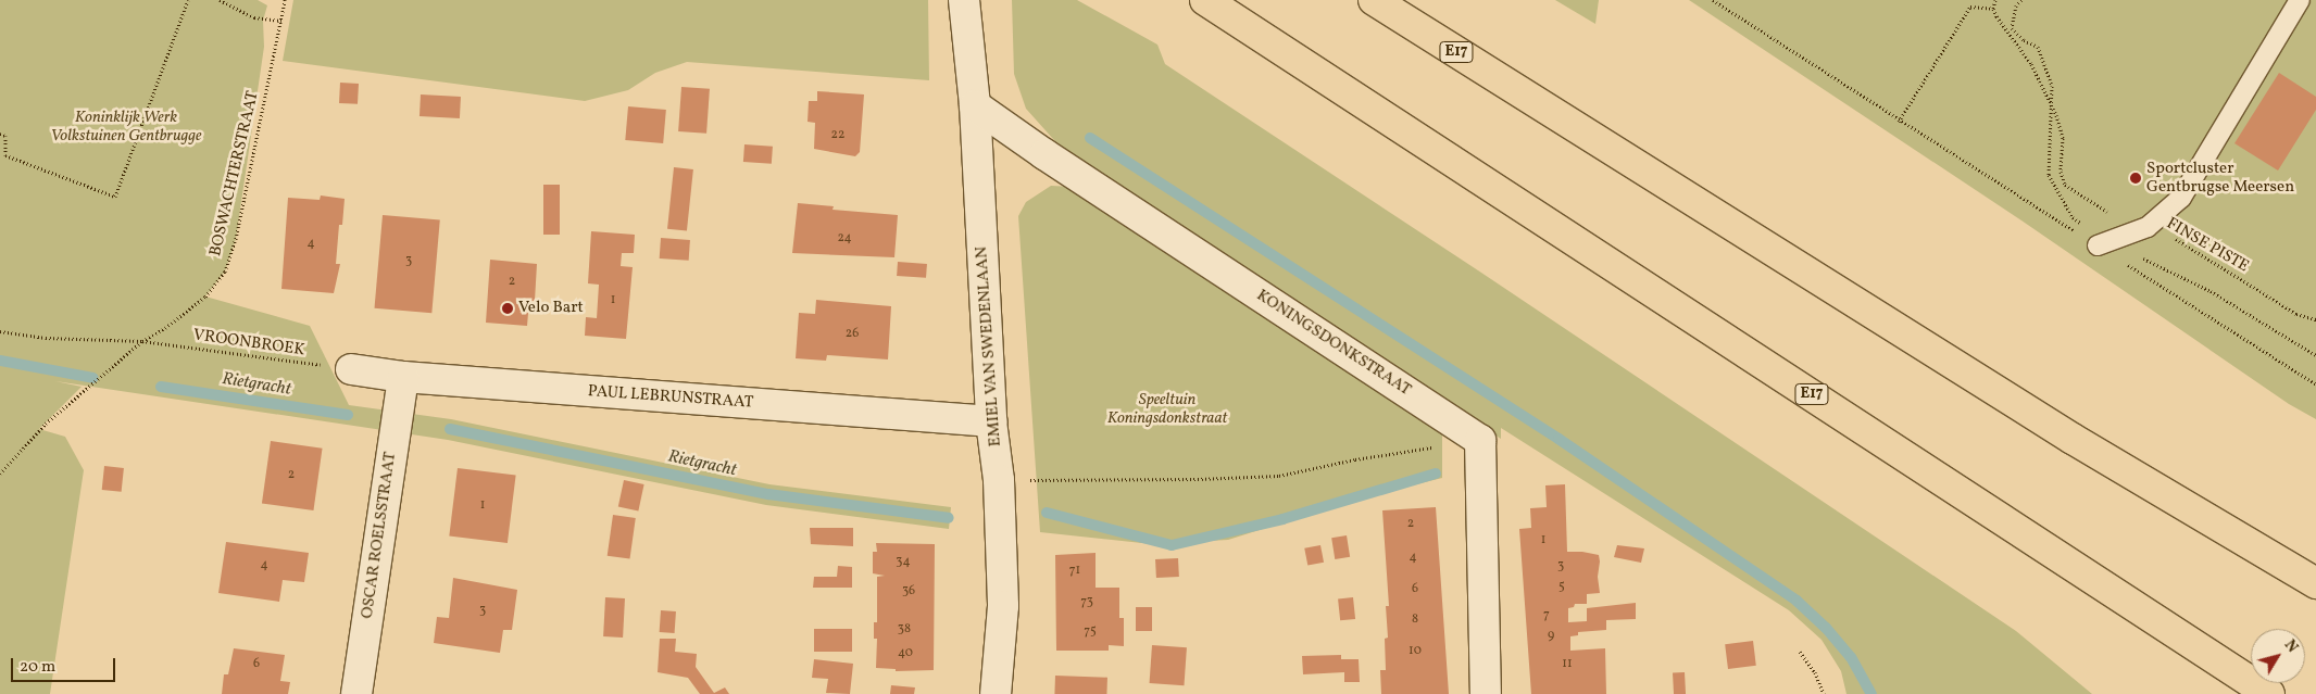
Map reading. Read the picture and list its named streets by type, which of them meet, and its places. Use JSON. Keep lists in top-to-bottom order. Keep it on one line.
{"streets":{"highway":["E17"],"street":["KONINGSDONKSTRAAT","EMIEL VAN SWEDENLAAN","PAUL LEBRUNSTRAAT","OSCAR ROELSSTRAAT"],"path":["BOSWACHTERSTRAAT","FINSE PISTE","VROONBROEK"]},"crossings":[["BOSWACHTERSTRAAT","VROONBROEK"],["VROONBROEK","PAUL LEBRUNSTRAAT"],["KONINGSDONKSTRAAT","EMIEL VAN SWEDENLAAN"],["EMIEL VAN SWEDENLAAN","PAUL LEBRUNSTRAAT"],["PAUL LEBRUNSTRAAT","OSCAR ROELSSTRAAT"]],"water":["Rietgracht"],"parks":["Koninklijk Werk Volkstuinen Gentbrugge","Speeltuin Koningsdonkstraat"],"places":["Sportcluster Gentbrugse Meersen","Velo Bart"],"house_numbers":["22","24","4","3","2","1","26","2","1","2","1","4","34","4","3","71","5","6","36","73","3","7","8","38","75","9","10","40","6","11"],"scale_bar":"20 m","north":"top right"}
